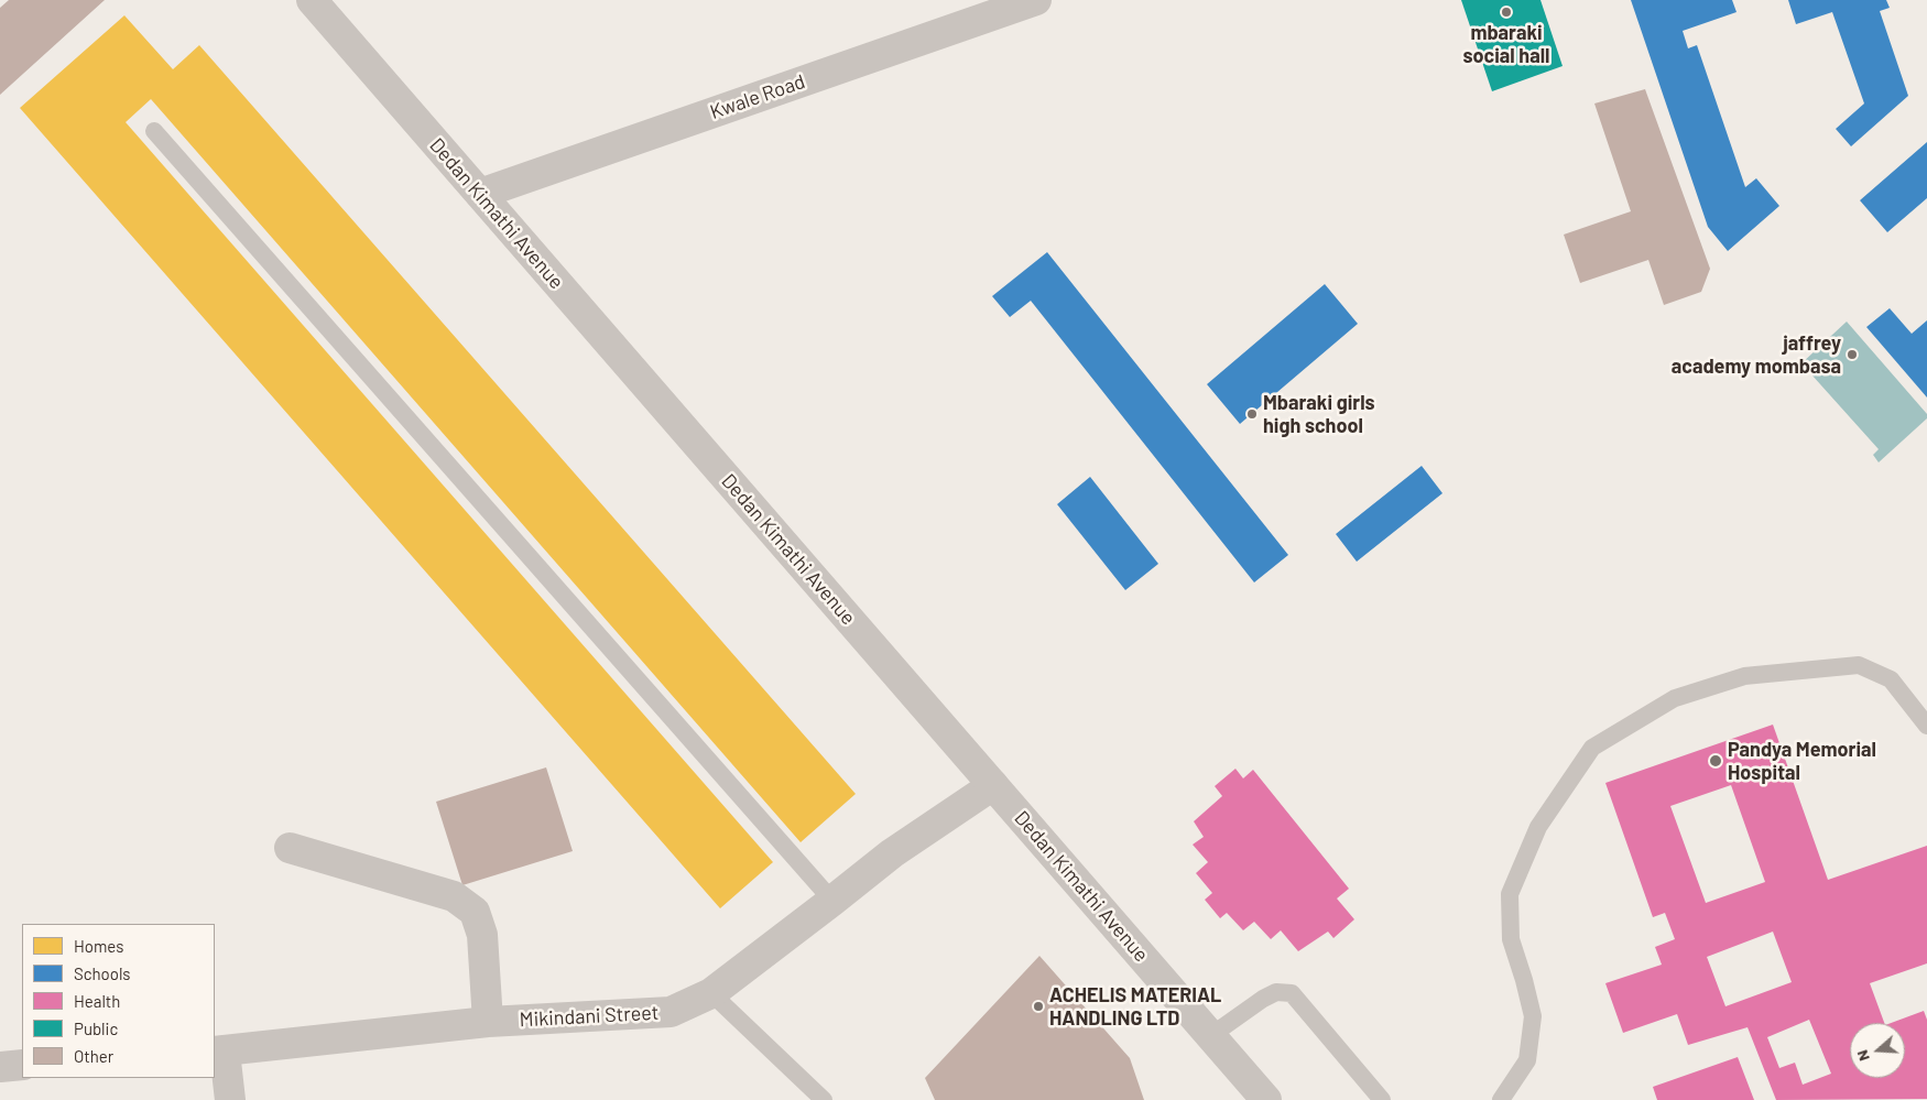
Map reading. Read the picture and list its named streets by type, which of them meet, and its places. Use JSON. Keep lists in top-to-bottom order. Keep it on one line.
{"streets":{"street":["Kwale Road","Dedan Kimathi Avenue","Mikindani Street"]},"crossings":[["Kwale Road","Dedan Kimathi Avenue"],["Dedan Kimathi Avenue","Mikindani Street"]],"places":["mbaraki social hall","jaffrey academy mombasa","Mbaraki girls high school","Pandya Memorial Hospital","ACHELIS MATERIAL HANDLING LTD"],"legend":["Homes","Schools","Health","Public","Other"],"north":"left"}
